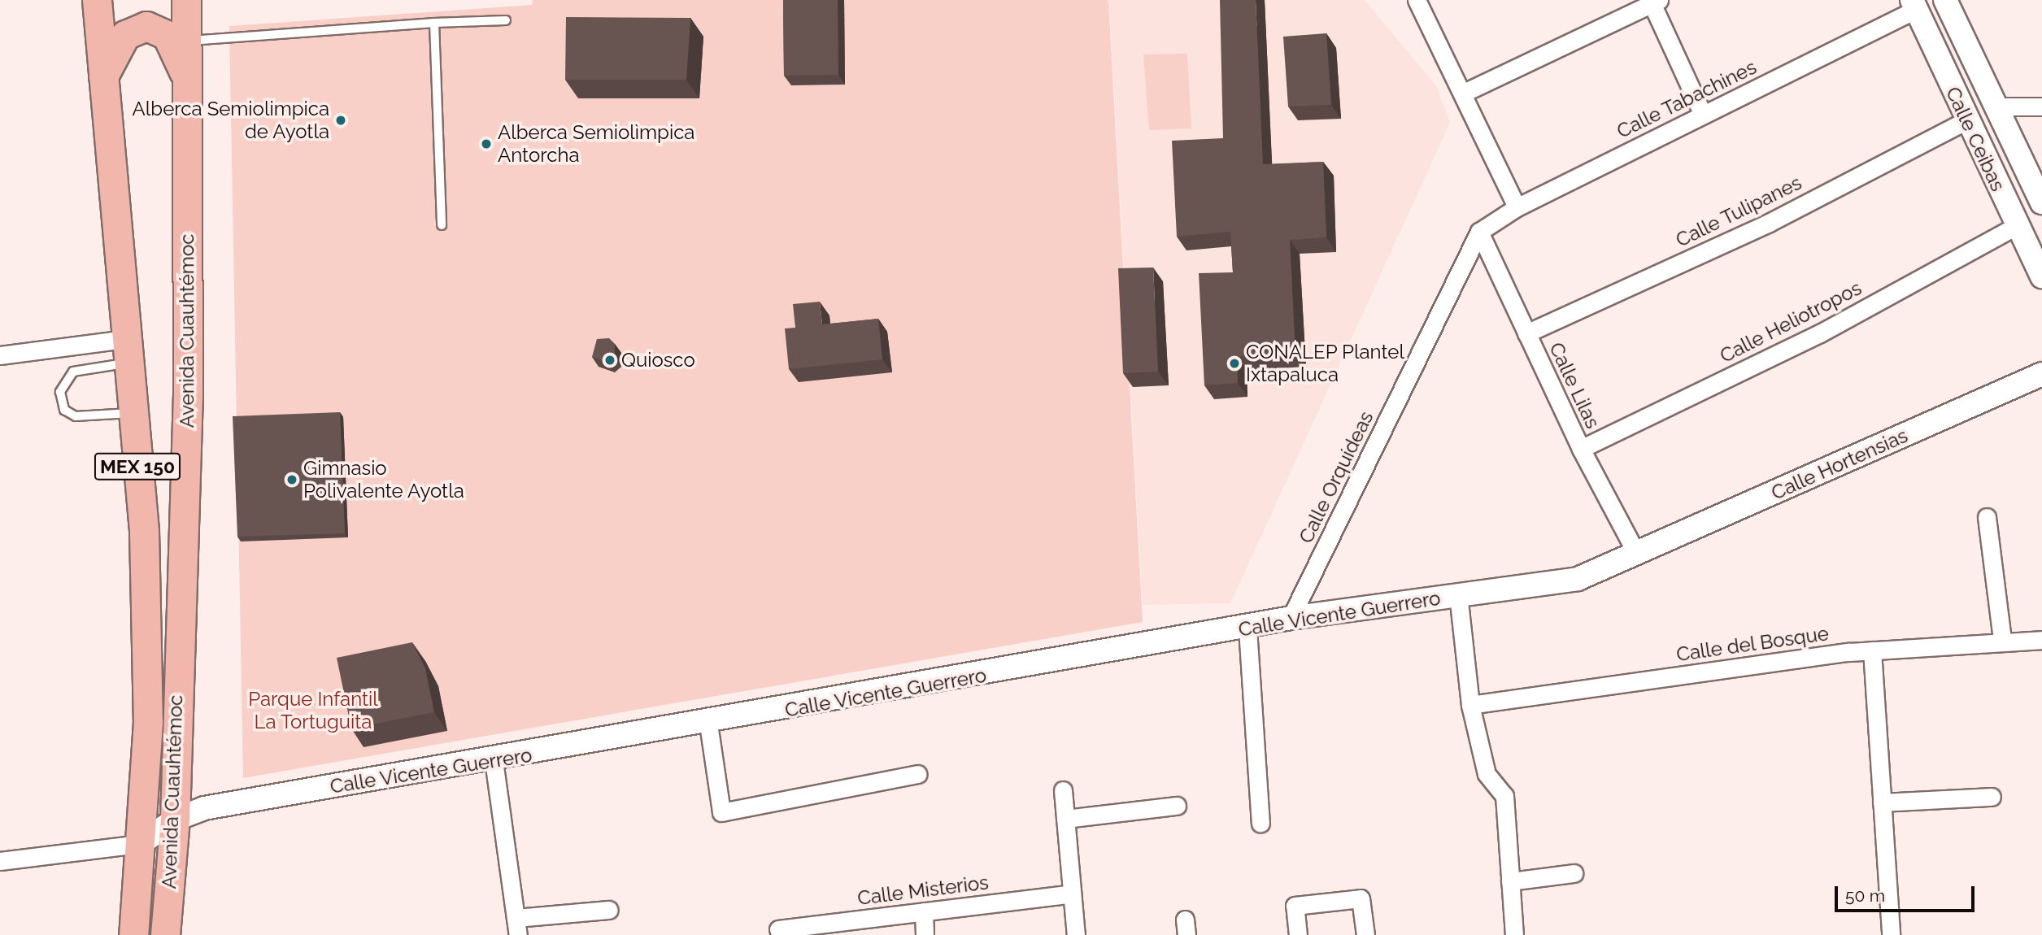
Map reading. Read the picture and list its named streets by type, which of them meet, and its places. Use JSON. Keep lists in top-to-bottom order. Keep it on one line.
{"streets":{"main road":["Avenida Cuauhtémoc","MEX 150"],"street":["Calle Tabachines","Calle Ceibas","Calle Tulipanes","Calle Heliotropos","Calle Lilas","Calle Hortensias","Calle Orquídeas","Calle Vicente Guerrero","Calle del Bosque","Calle Misterios"]},"crossings":[["Calle Tabachines","Calle Ceibas"],["Calle Tabachines","Calle Lilas"],["Calle Tabachines","Calle Orquídeas"],["Calle Ceibas","Calle Tulipanes"],["Calle Ceibas","Calle Heliotropos"],["Calle Tulipanes","Calle Lilas"],["Calle Heliotropos","Calle Lilas"],["Avenida Cuauhtémoc","Calle Vicente Guerrero"],["Calle Lilas","Calle Hortensias"],["Calle Lilas","Calle Orquídeas"],["Calle Lilas","Calle Vicente Guerrero"],["Calle Hortensias","Calle Vicente Guerrero"],["MEX 150","Calle Vicente Guerrero"],["Calle Orquídeas","Calle Vicente Guerrero"]],"parks":["Parque Infantil La Tortuguita"],"places":["Alberca Semiolimpica de Ayotla","Alberca Semiolìmpica Antorcha","Quiosco","CONALEP Plantel Ixtapaluca","Gimnasio Polivalente Ayotla"],"scale_bar":"50 m"}
